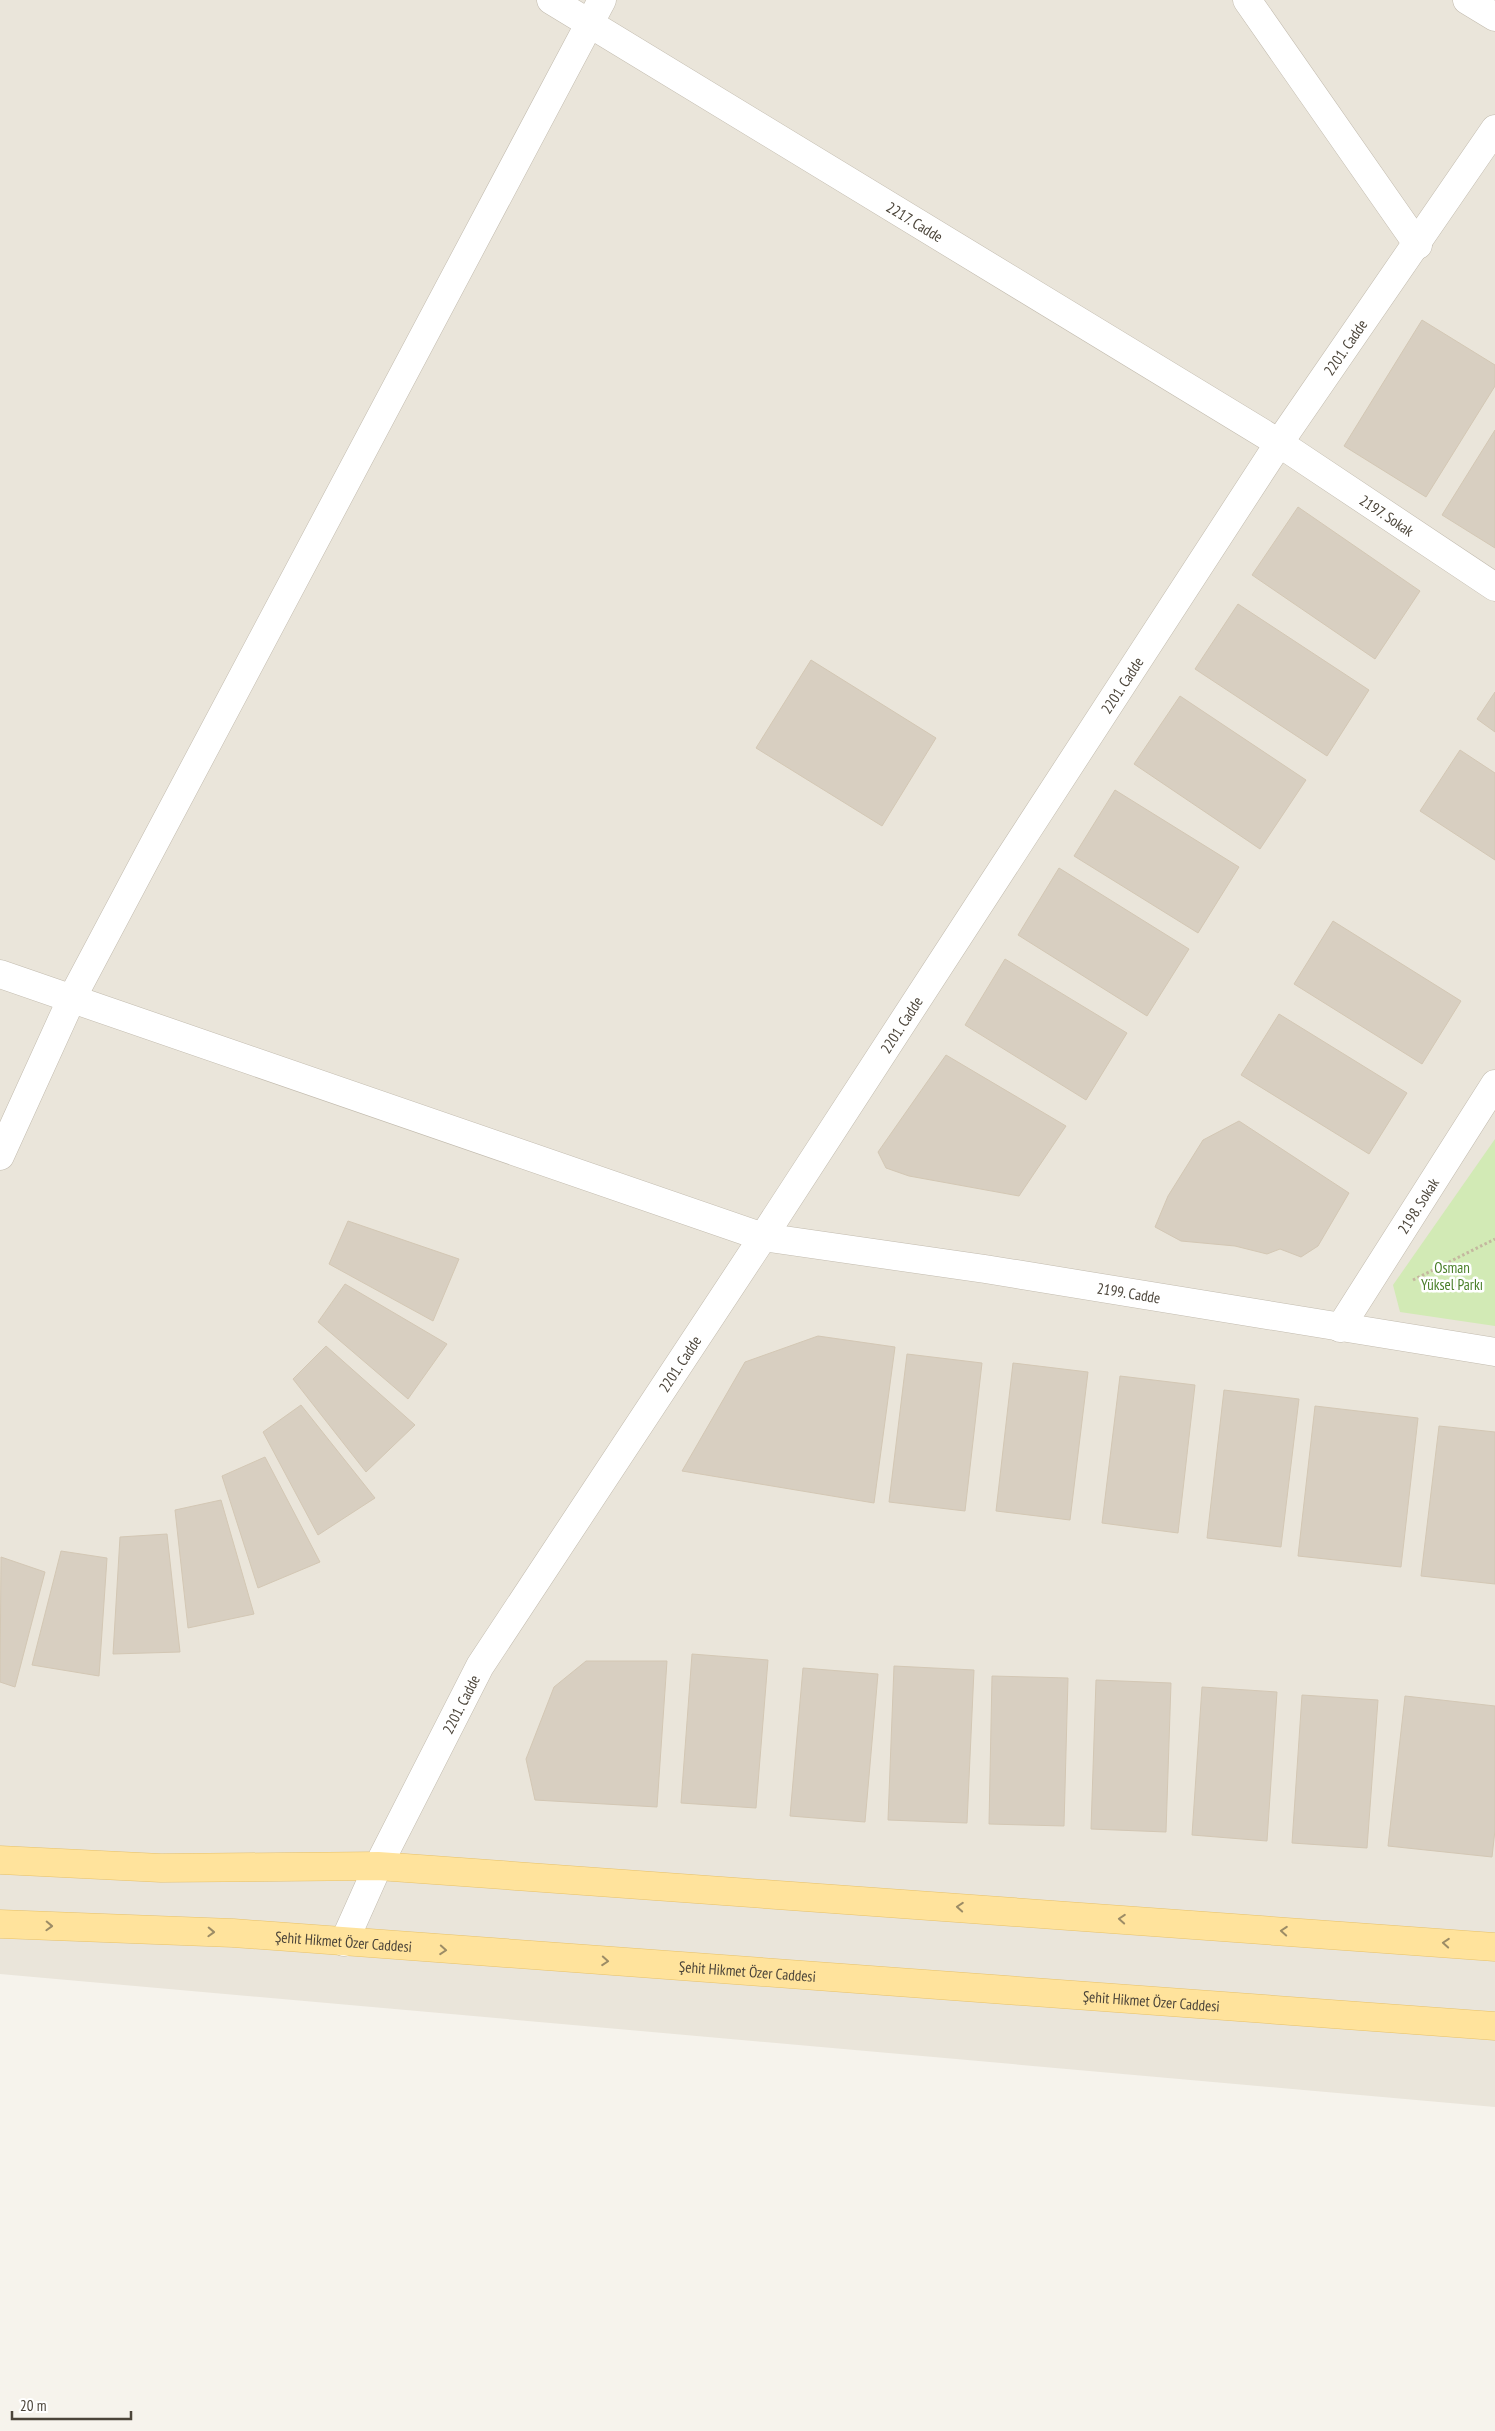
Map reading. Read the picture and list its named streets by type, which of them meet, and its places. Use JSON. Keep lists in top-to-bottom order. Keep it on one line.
{"streets":{"main road":["Şehit Hikmet Özer Caddesi"],"street":["2217. Cadde","2201. Cadde","2197. Sokak","2198. Sokak","2199. Cadde"]},"crossings":[["2217. Cadde","2201. Cadde"],["2217. Cadde","2197. Sokak"],["2201. Cadde","2197. Sokak"],["2201. Cadde","2199. Cadde"],["2201. Cadde","Şehit Hikmet Özer Caddesi"],["2198. Sokak","2199. Cadde"]],"parks":["Osman Yüksel Parkı"],"scale_bar":"20 m"}
